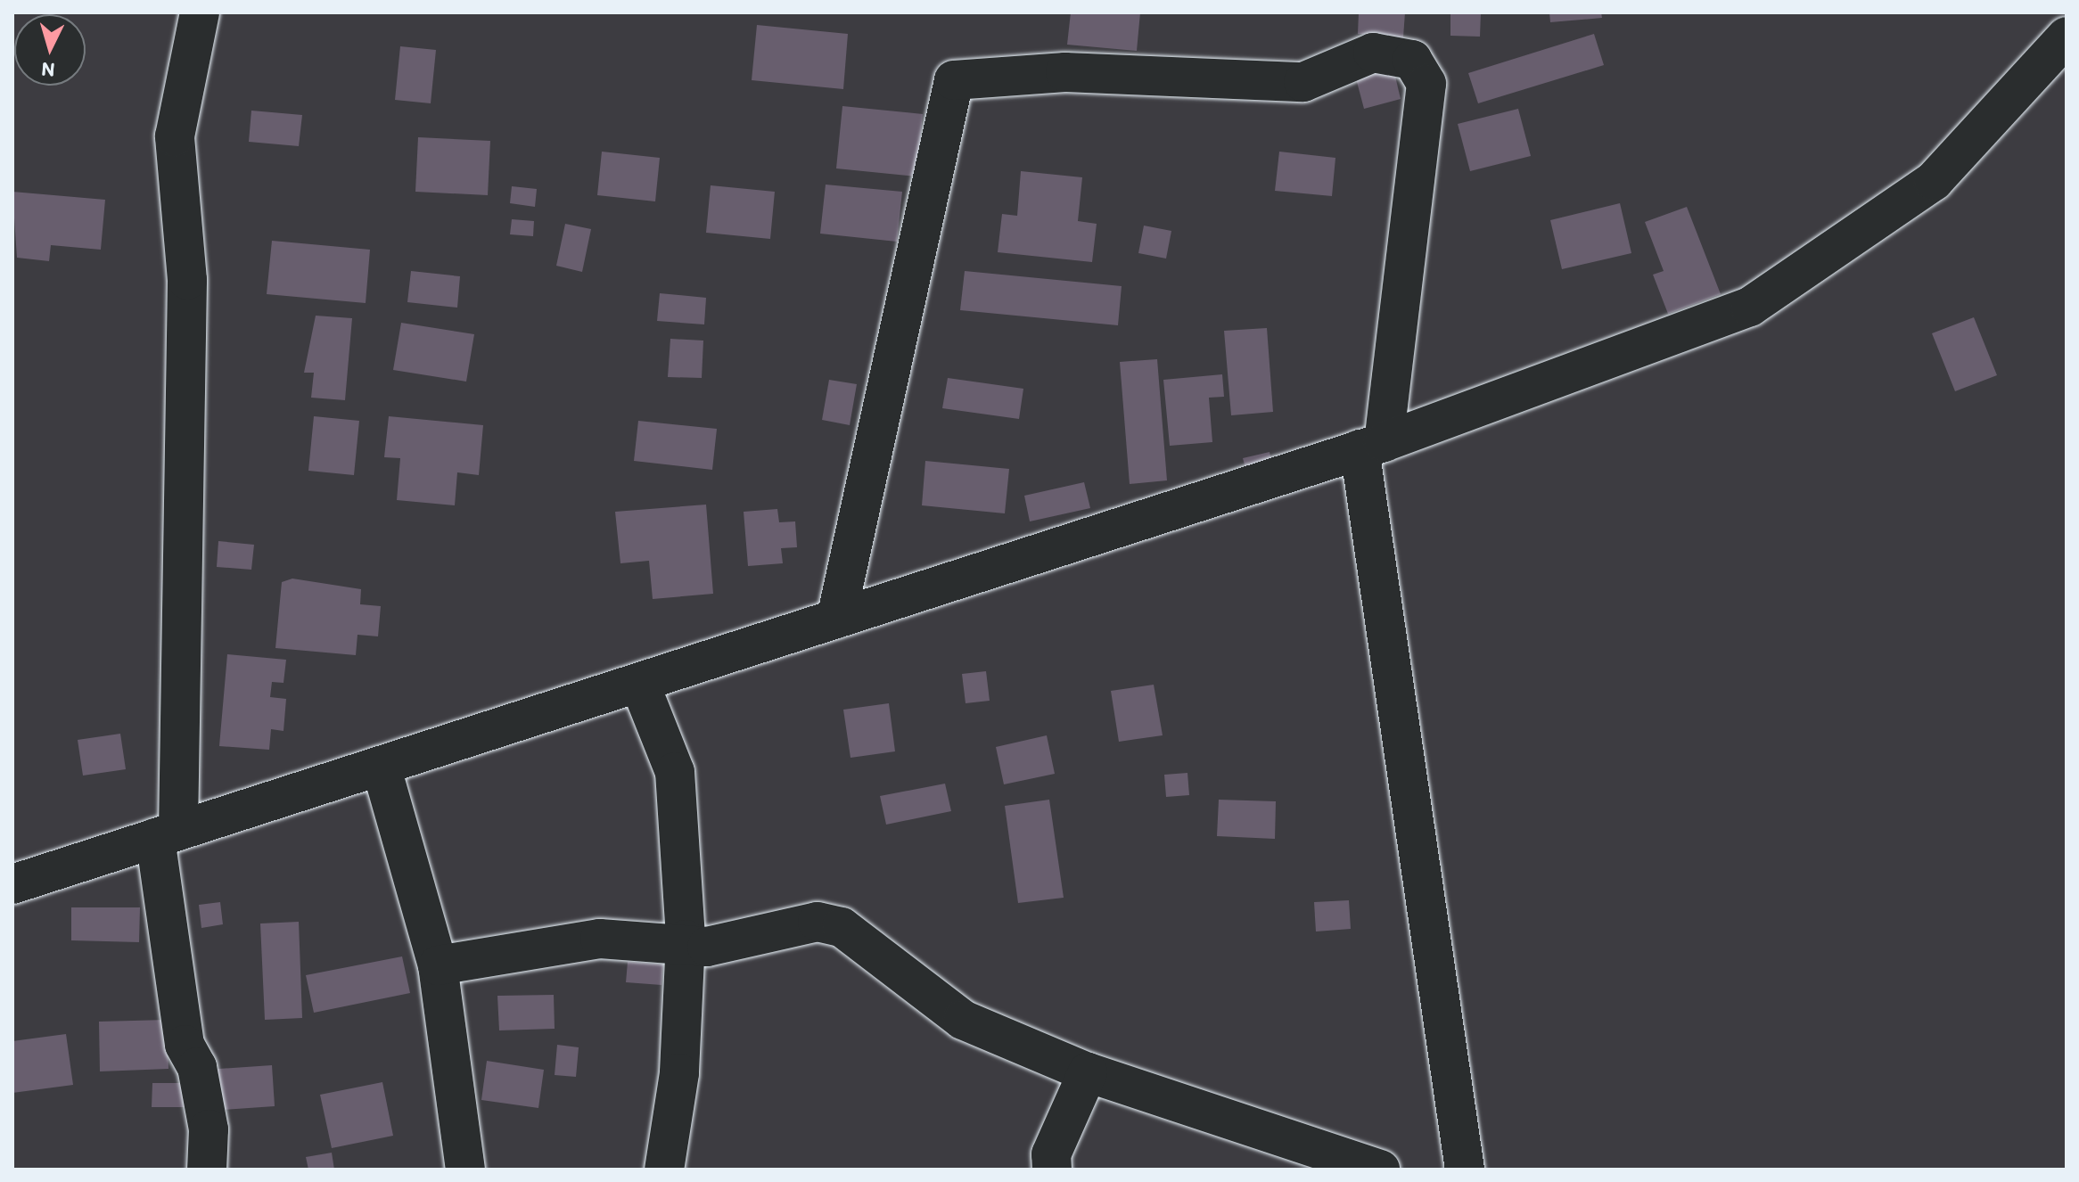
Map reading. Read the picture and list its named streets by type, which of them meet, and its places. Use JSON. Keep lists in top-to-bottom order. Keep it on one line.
{"north":"bottom"}
